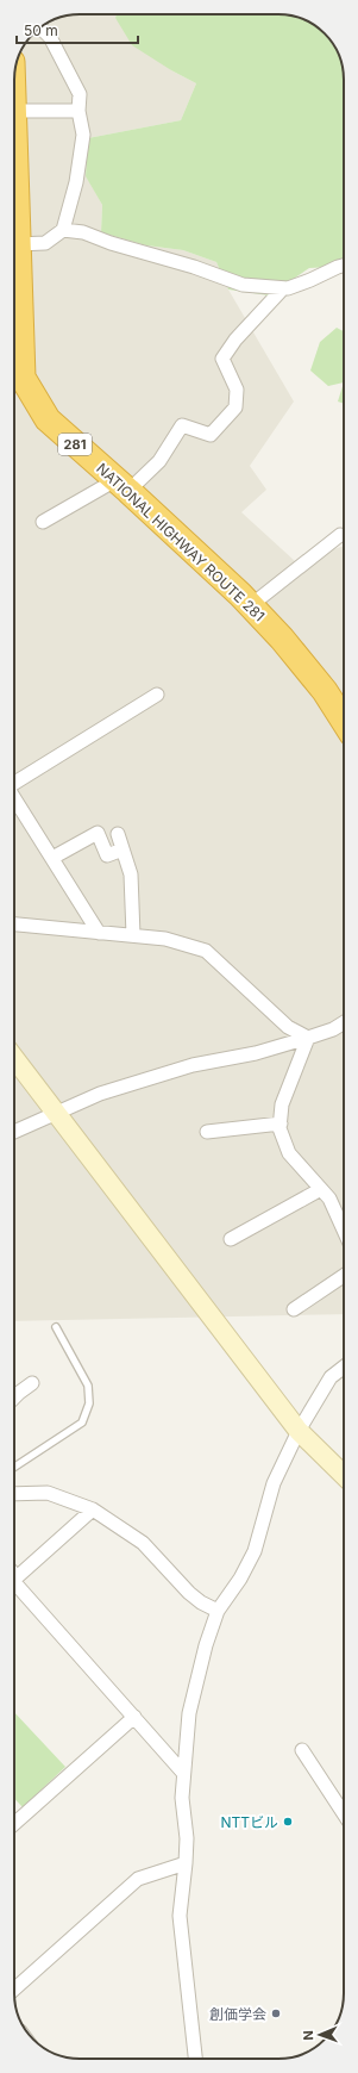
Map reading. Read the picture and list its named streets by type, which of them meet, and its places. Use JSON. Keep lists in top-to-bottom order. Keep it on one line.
{"streets":{"highway":["281","NATIONAL HIGHWAY ROUTE 281"]},"places":["NTTビル","創価学会"],"scale_bar":"50 m","north":"left"}
